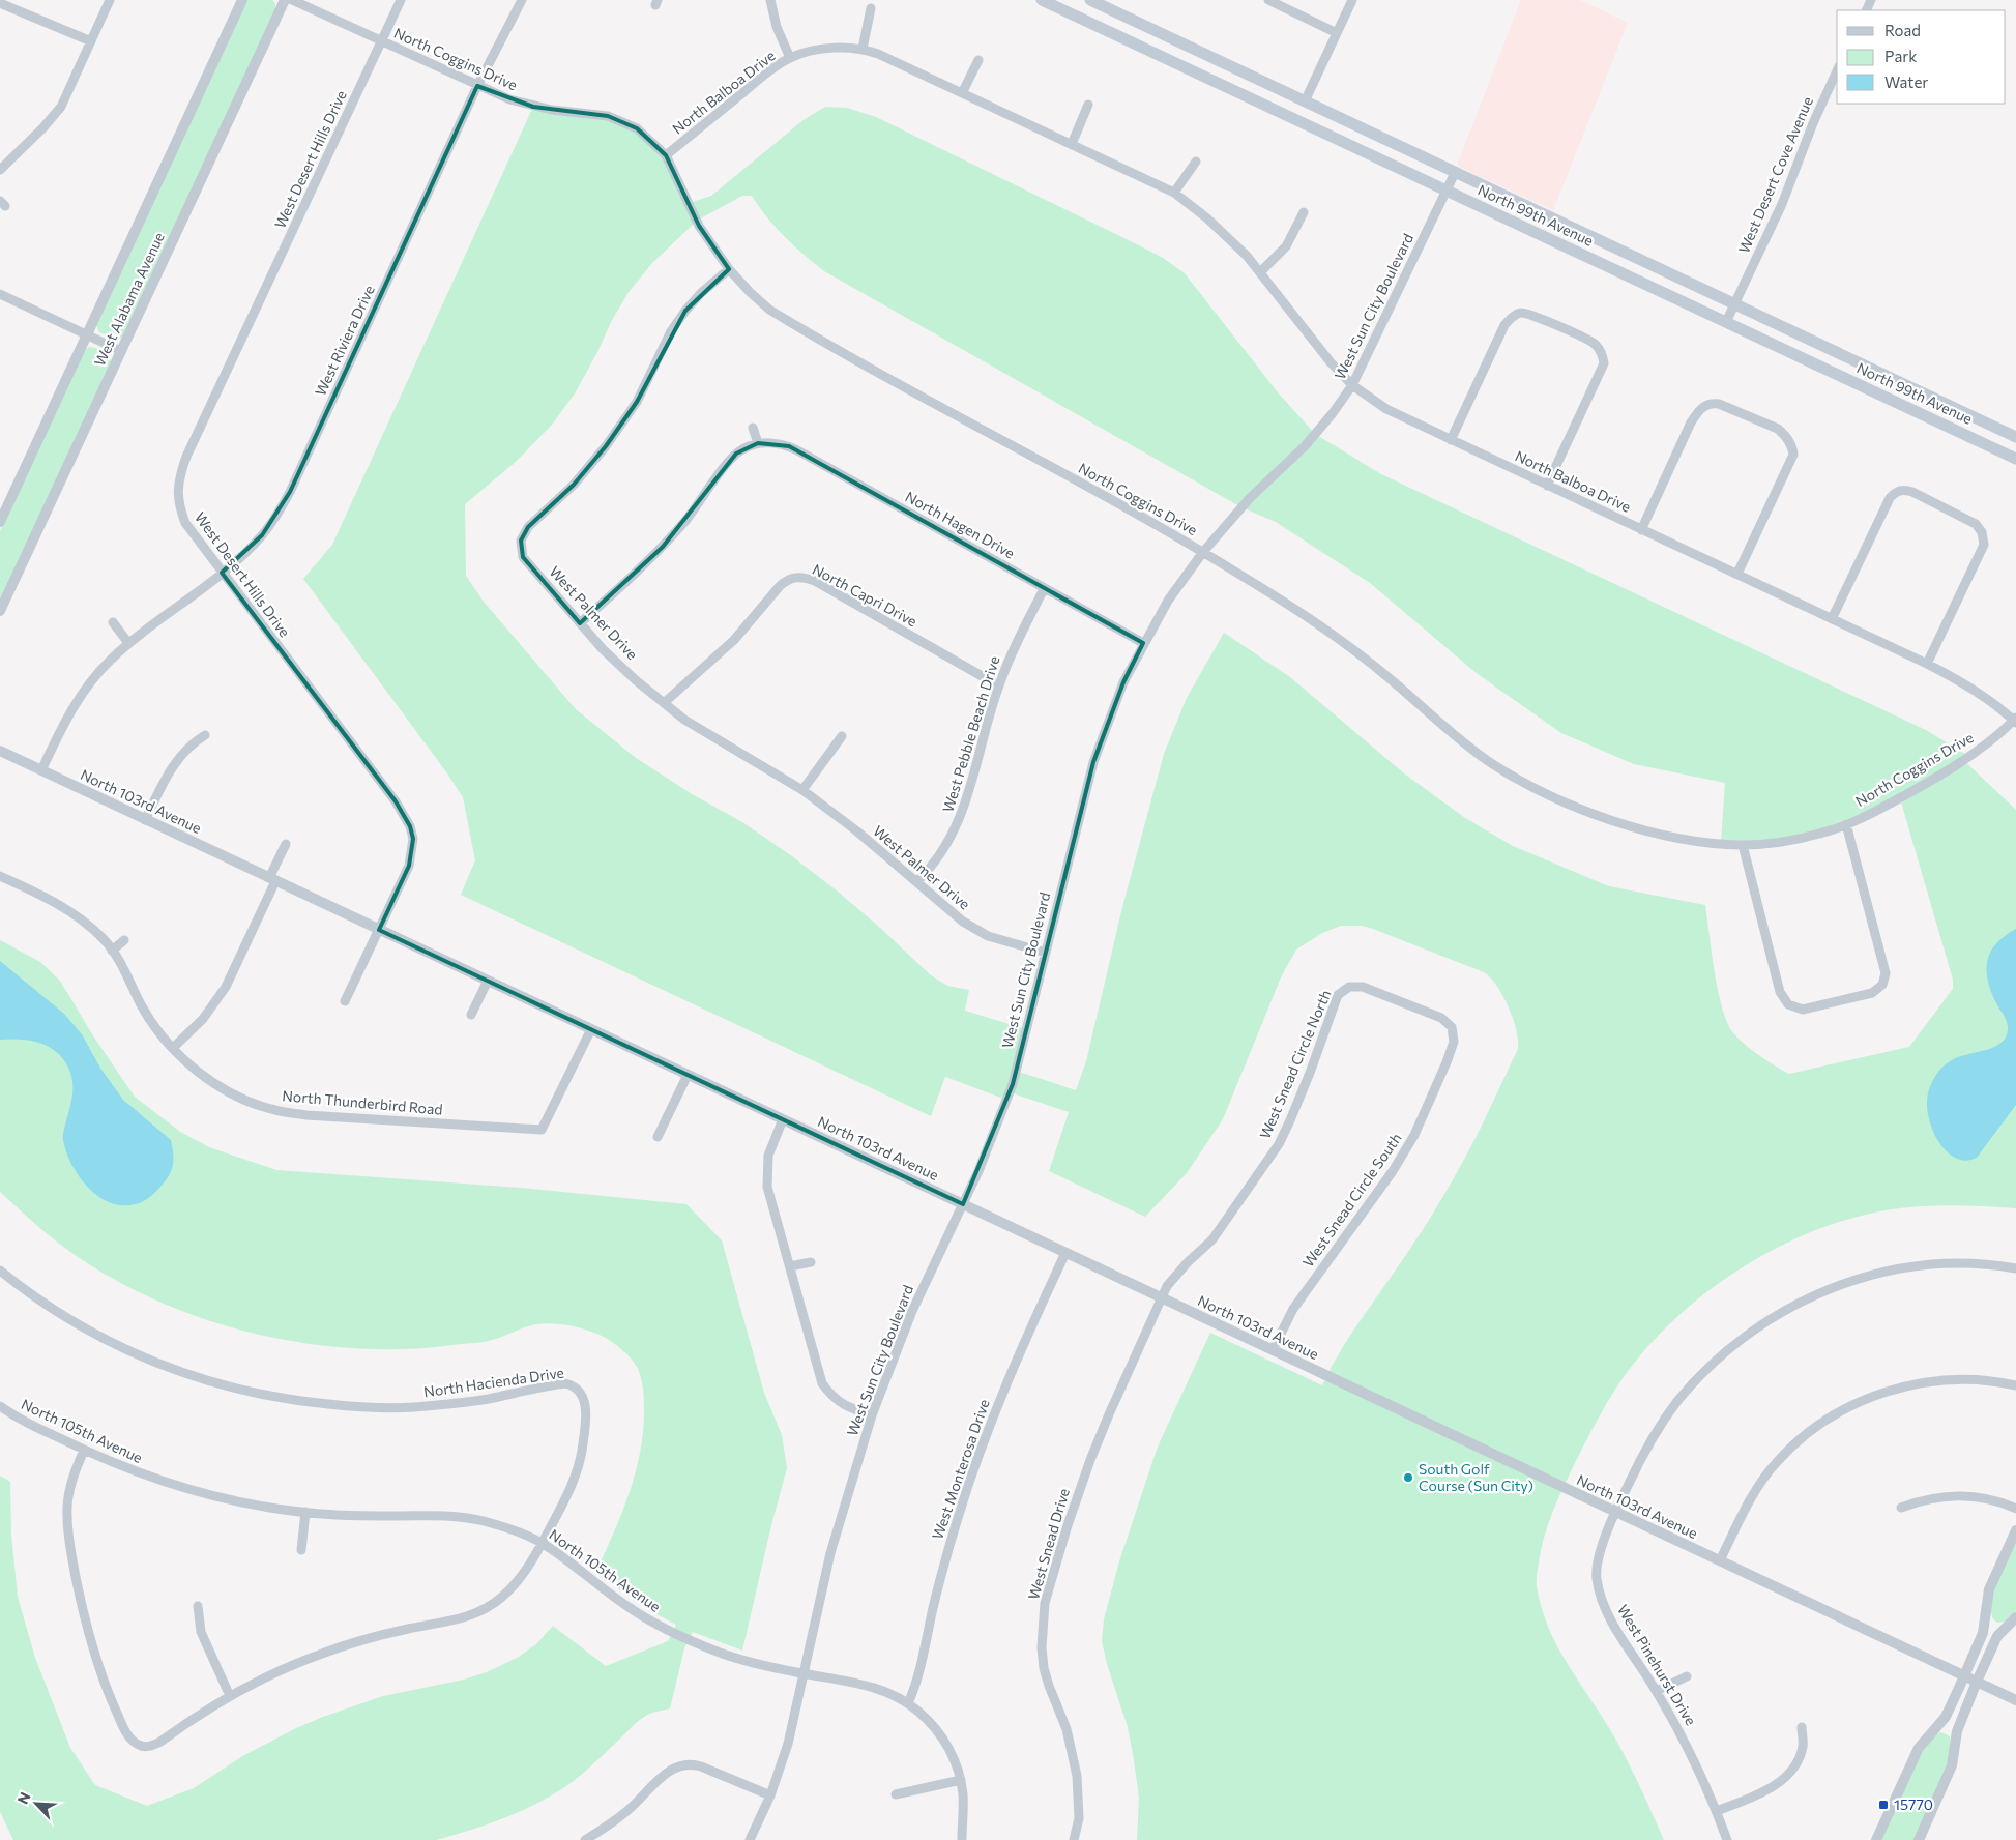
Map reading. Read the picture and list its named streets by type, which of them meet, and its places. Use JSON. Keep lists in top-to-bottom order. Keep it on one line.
{"streets":{"main road":["North 99th Avenue"],"street":["North Coggins Drive","North Balboa Drive","West Desert Hills Drive","West Desert Cove Avenue","West Alabama Avenue","West Sun City Boulevard","West Riviera Drive","North Hagen Drive","North Capri Drive","West Palmer Drive","West Pebble Beach Drive","North 103rd Avenue","West Snead Circle North","North Thunderbird Road","West Snead Circle South","North Hacienda Drive","North 105th Avenue","West Monterosa Drive","West Snead Drive","West Pinehurst Drive"]},"crossings":[["North Coggins Drive","North Balboa Drive"],["North Coggins Drive","West Desert Hills Drive"],["North Coggins Drive","West Sun City Boulevard"],["North Coggins Drive","West Riviera Drive"],["North Coggins Drive","West Palmer Drive"],["North Balboa Drive","West Sun City Boulevard"],["West Desert Hills Drive","West Riviera Drive"],["West Desert Hills Drive","North 103rd Avenue"],["West Desert Cove Avenue","North 99th Avenue"],["North 99th Avenue","West Sun City Boulevard"],["West Sun City Boulevard","North Hagen Drive"],["West Sun City Boulevard","West Palmer Drive"],["West Sun City Boulevard","North 103rd Avenue"],["West Sun City Boulevard","North 105th Avenue"],["West Riviera Drive","North 103rd Avenue"],["North Hagen Drive","West Pebble Beach Drive"],["North Capri Drive","West Palmer Drive"],["North Capri Drive","West Pebble Beach Drive"],["West Palmer Drive","West Pebble Beach Drive"],["North 103rd Avenue","West Snead Circle North"],["North 103rd Avenue","North Thunderbird Road"],["North 103rd Avenue","West Snead Circle South"],["North 103rd Avenue","West Monterosa Drive"],["North 103rd Avenue","West Snead Drive"],["North 103rd Avenue","West Pinehurst Drive"],["West Snead Circle North","West Snead Circle South"],["West Snead Circle North","West Snead Drive"],["North Hacienda Drive","North 105th Avenue"],["North 105th Avenue","West Monterosa Drive"]],"places":{"other":["South Golf Course (Sun City)"],"transit":["15770"]},"legend":["Road","Park","Water"],"north":"top left"}
